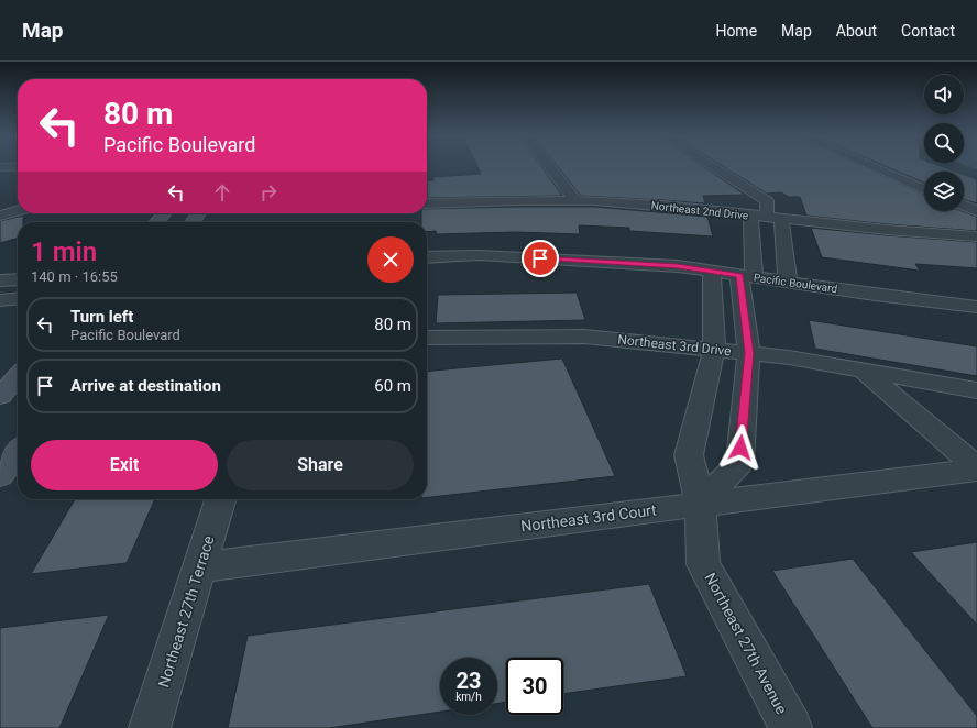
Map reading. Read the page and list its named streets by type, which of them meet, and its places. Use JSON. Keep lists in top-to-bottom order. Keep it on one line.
{"streets":{"street":["Northeast 2nd Drive","Pacific Boulevard","Northeast 3rd Drive","Northeast 3rd Court","Northeast 27th Terrace","Northeast 27th Avenue"]},"crossings":[["Pacific Boulevard","Northeast 27th Avenue"],["Northeast 3rd Drive","Northeast 27th Avenue"],["Northeast 3rd Court","Northeast 27th Terrace"],["Northeast 3rd Court","Northeast 27th Avenue"]],"page":{"header":"Map","nav":["Home","Map","About","Contact"],"turn":["80 m","Pacific Boulevard"],"heading":["1 min","140 m · 16:55"],"list":[{"name":"Turn left","note":"Pacific Boulevard","value":"80 m"},{"name":"Arrive at destination","value":"60 m"}],"buttons":["Exit","Share"],"speed":"23 km/h","limit":"30"}}
